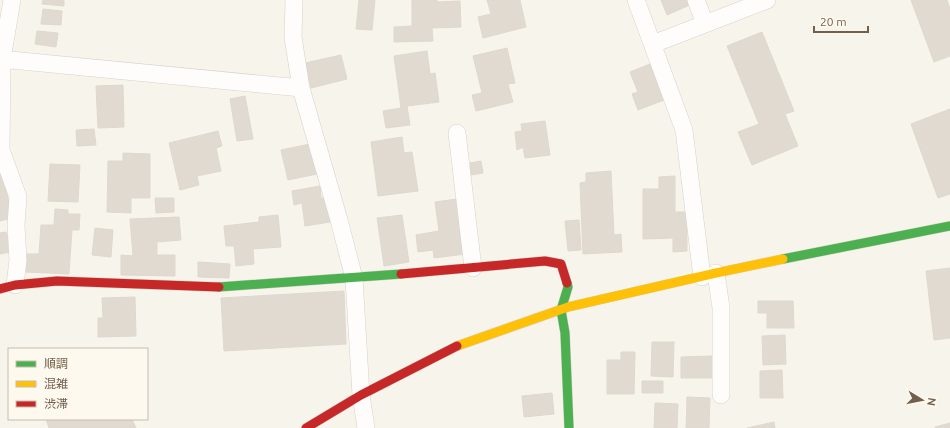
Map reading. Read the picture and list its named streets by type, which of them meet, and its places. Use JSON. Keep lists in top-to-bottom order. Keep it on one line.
{"legend":["順調","混雑","渋滞"],"scale_bar":"20 m","north":"right"}
